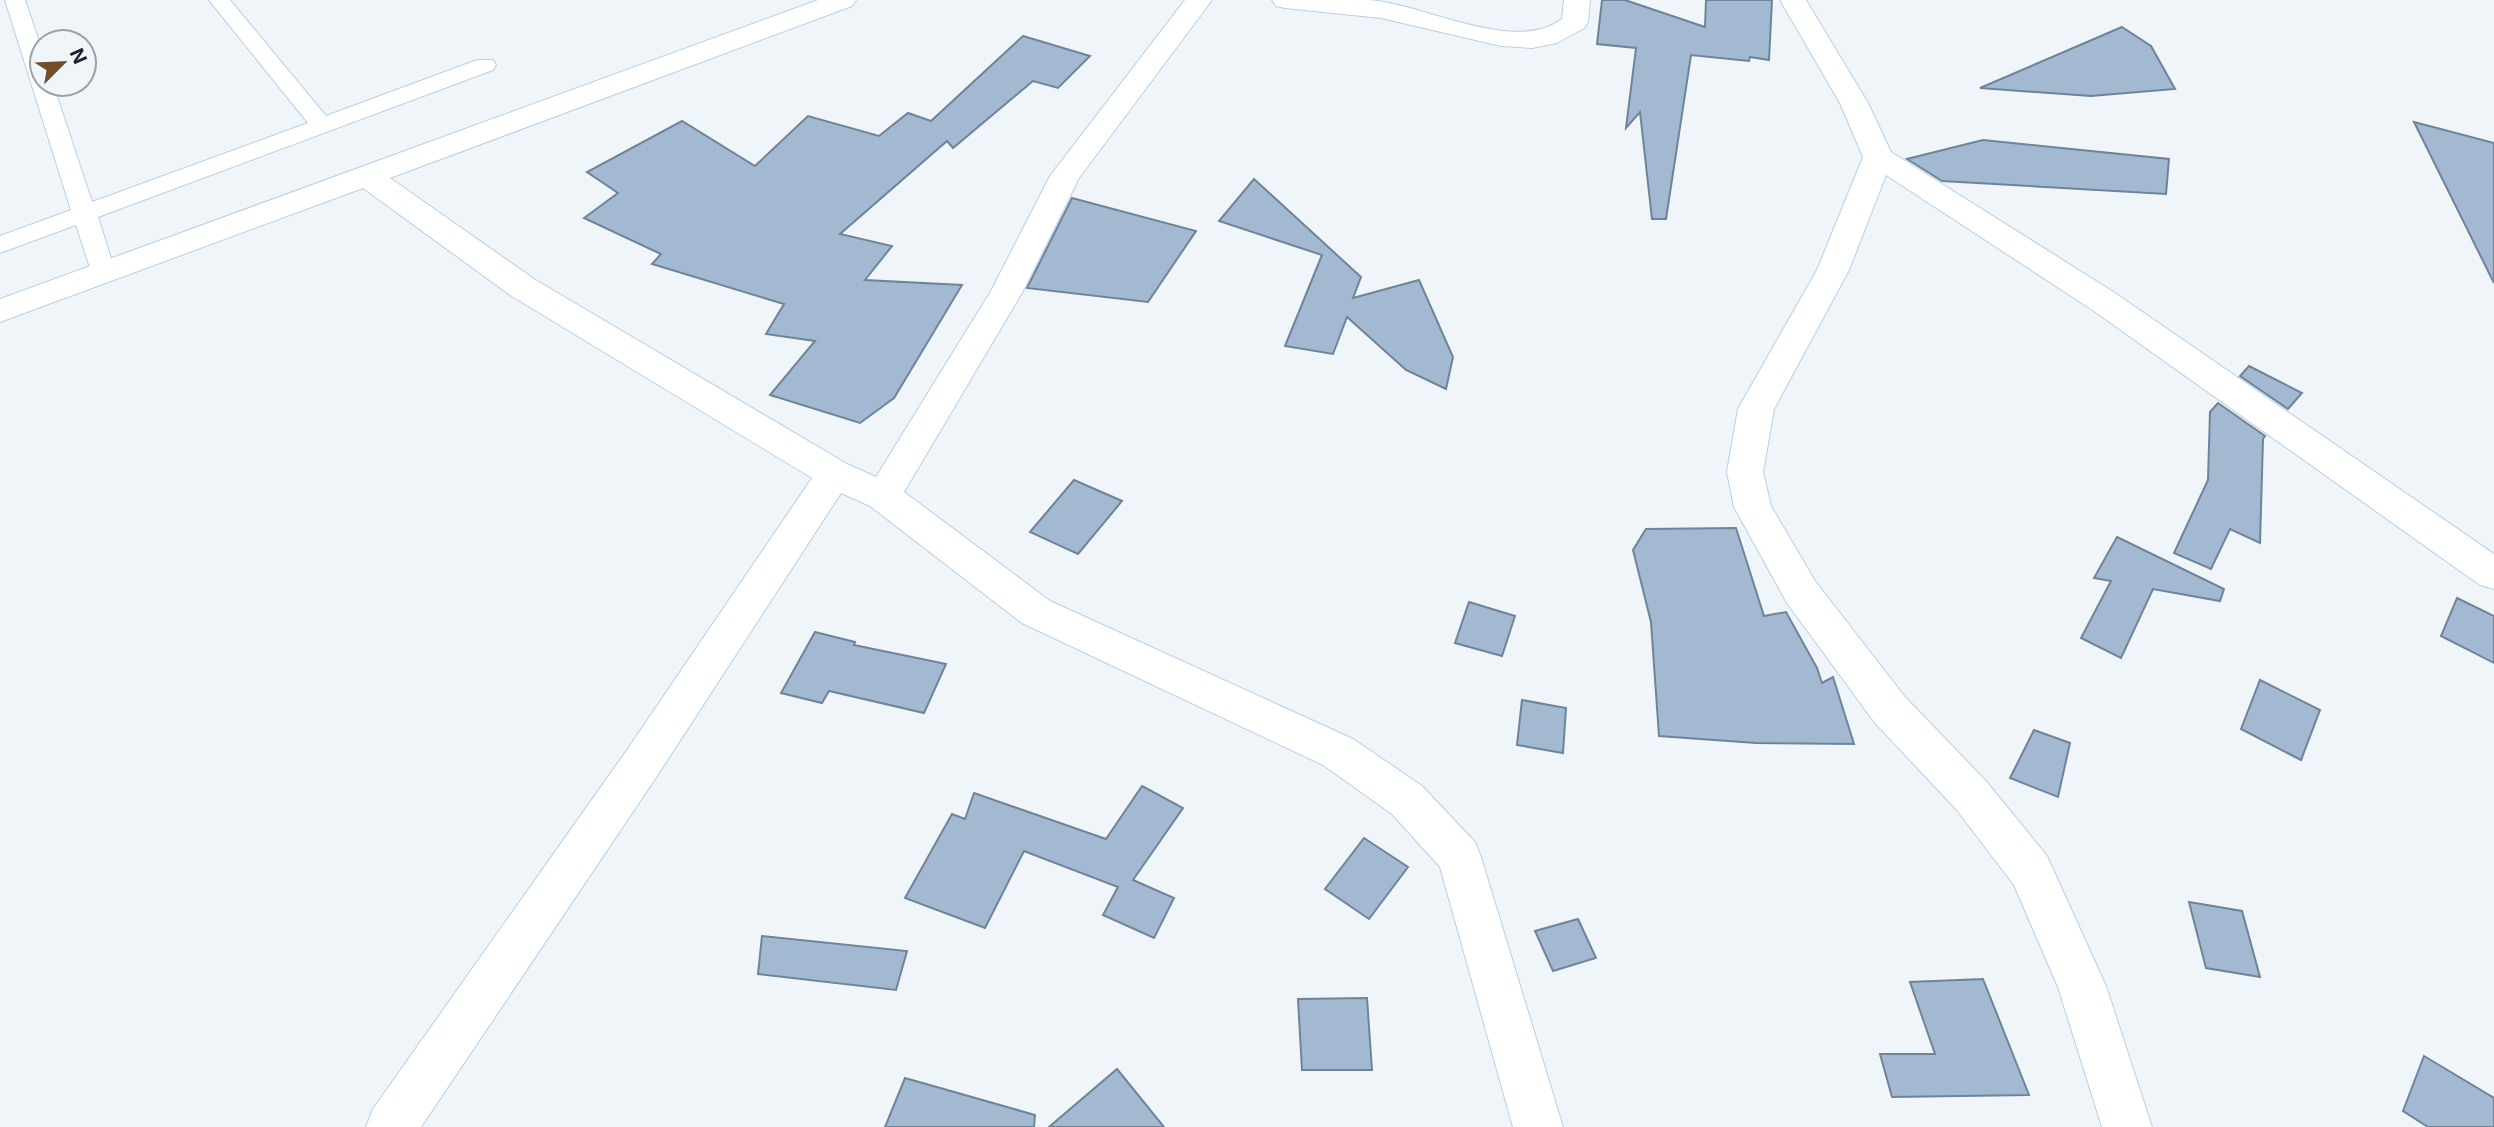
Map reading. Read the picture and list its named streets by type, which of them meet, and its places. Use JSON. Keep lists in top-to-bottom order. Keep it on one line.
{"north":"top right"}
